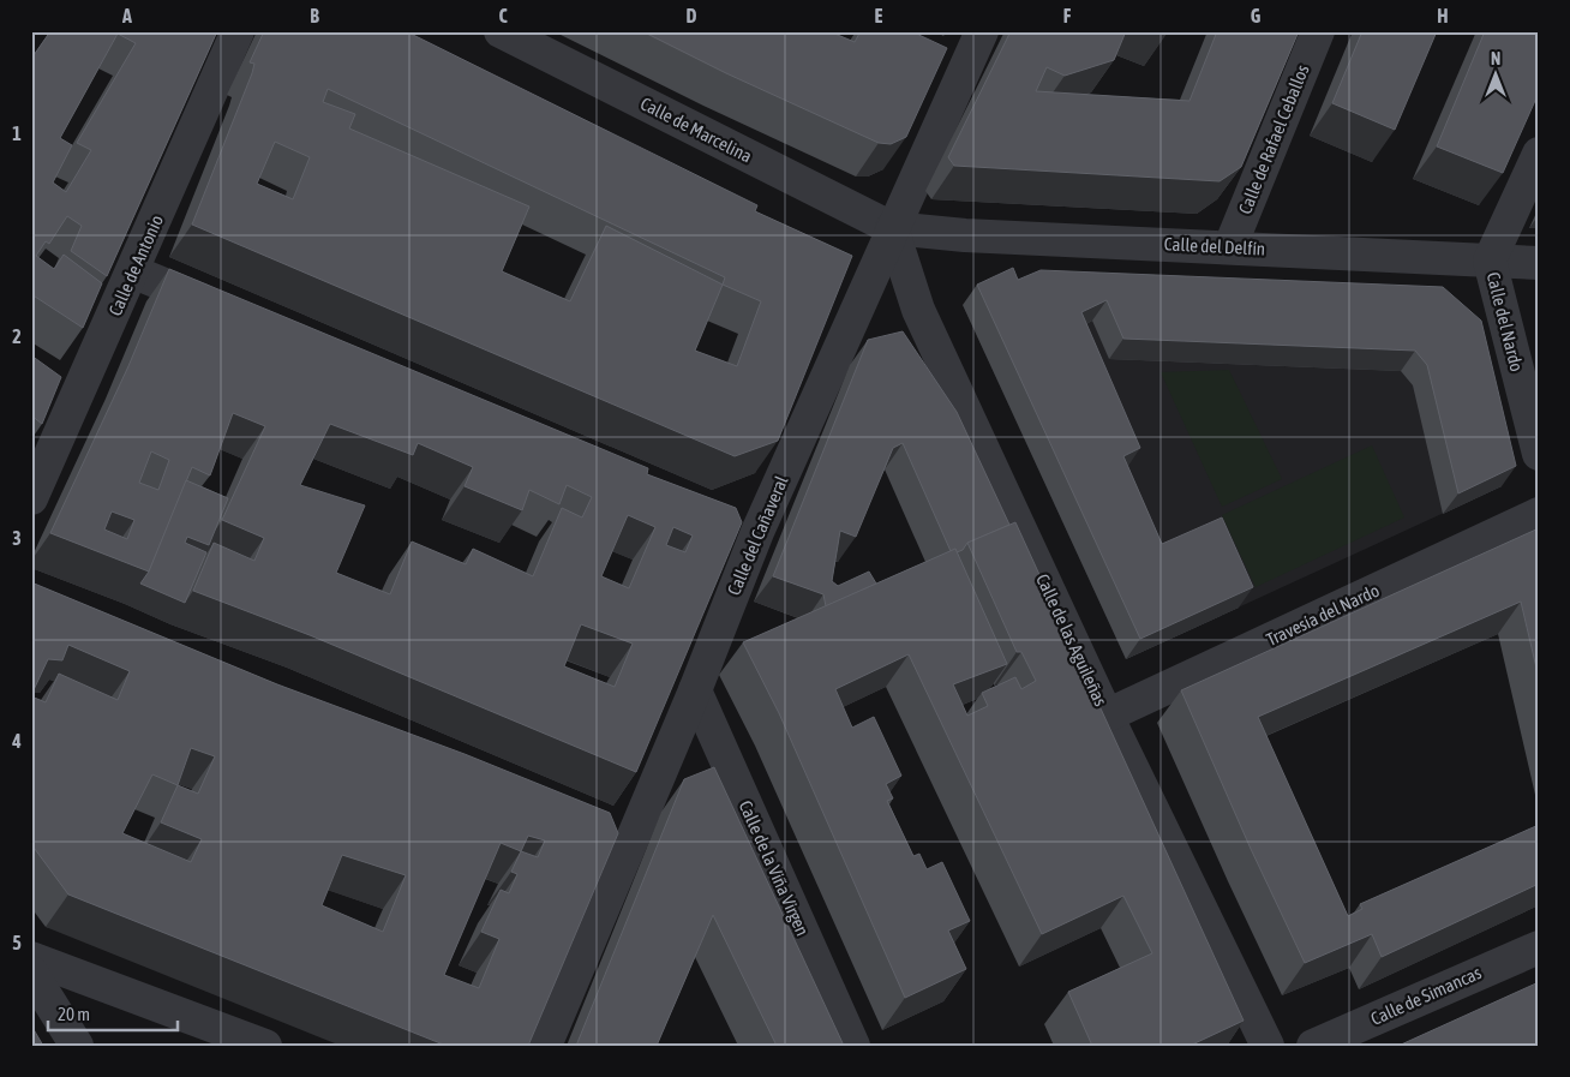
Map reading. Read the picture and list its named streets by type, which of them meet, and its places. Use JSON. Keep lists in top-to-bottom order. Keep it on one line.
{"streets":{"street":["Calle de Marcelina","Calle de Rafael Ceballos","Calle del Delfín","Calle de Antonio","Calle del Nardo","Calle del Cañaveral","Travesía del Nardo","Calle de las Aguileñas","Calle de la Viña Virgen","Calle de Simancas"]},"crossings":[["Calle de Marcelina","Calle del Delfín"],["Calle de Marcelina","Calle del Cañaveral"],["Calle de Marcelina","Calle de las Aguileñas"],["Calle de Rafael Ceballos","Calle del Delfín"],["Calle del Delfín","Calle del Nardo"],["Calle del Delfín","Calle del Cañaveral"],["Calle del Delfín","Calle de las Aguileñas"],["Calle del Cañaveral","Calle de las Aguileñas"],["Calle del Cañaveral","Calle de la Viña Virgen"],["Travesía del Nardo","Calle de las Aguileñas"]],"scale_bar":"20 m","north":"top","grid":{"columns":["A","B","C","D","E","F","G","H"],"rows":["1","2","3","4","5"]}}
